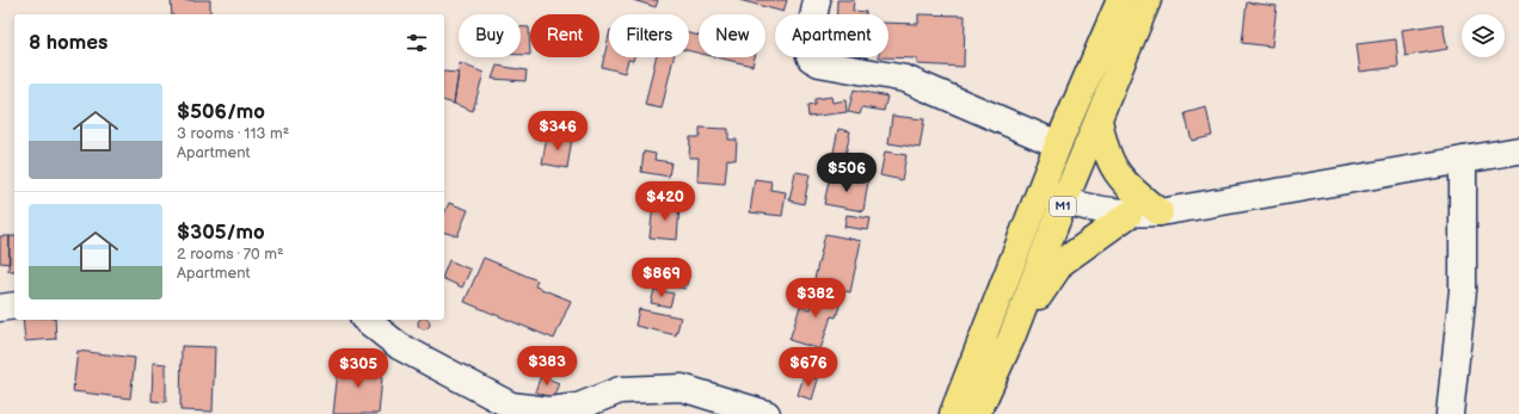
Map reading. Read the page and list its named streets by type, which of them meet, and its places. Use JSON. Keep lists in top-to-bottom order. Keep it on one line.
{"streets":{"highway":["M1"]},"page":{"chip":["Buy","Rent","Filters","New","Apartment"],"heading":"8 homes","list":[{"name":"$506/mo","note":"3 rooms · 113 m² · Apartment"},{"name":"$305/mo","note":"2 rooms · 70 m² · Apartment"}],"price":["$346","$506","$420","$869","$382","$383","$676","$305"]}}
